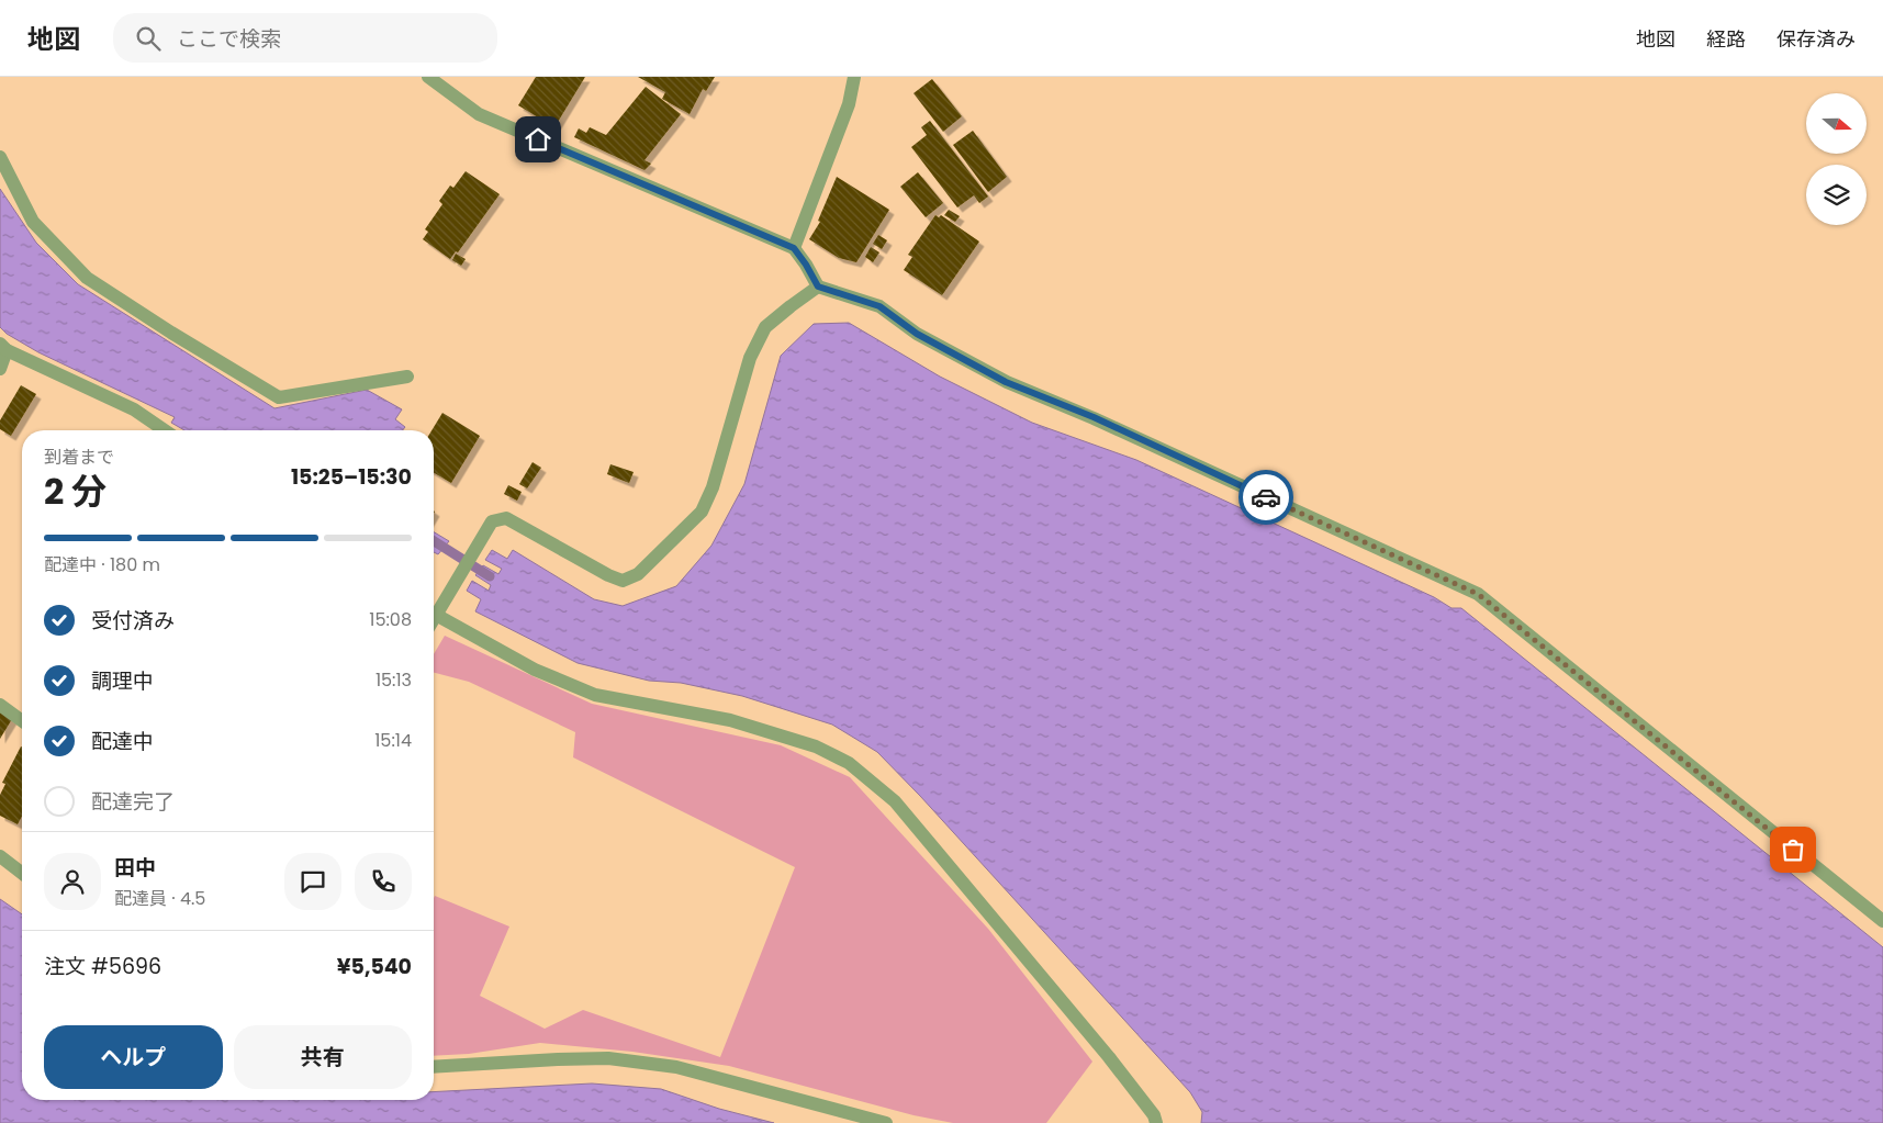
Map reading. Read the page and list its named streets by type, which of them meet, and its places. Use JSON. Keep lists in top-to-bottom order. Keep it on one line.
{"north":"right","page":{"header":"地図","search":"ここで検索","nav":["地図","経路","保存済み"],"heading":["2 分","到着まで","15:25–15:30"],"panel":["田中","配達員 · 4.5","注文 #5696","¥5,540"],"bar":"配達中 · 180 m","list":[["受付済み","15:08"],["調理中","15:13"],["配達中","15:14"],"配達完了"],"buttons":["ヘルプ","共有"]}}
